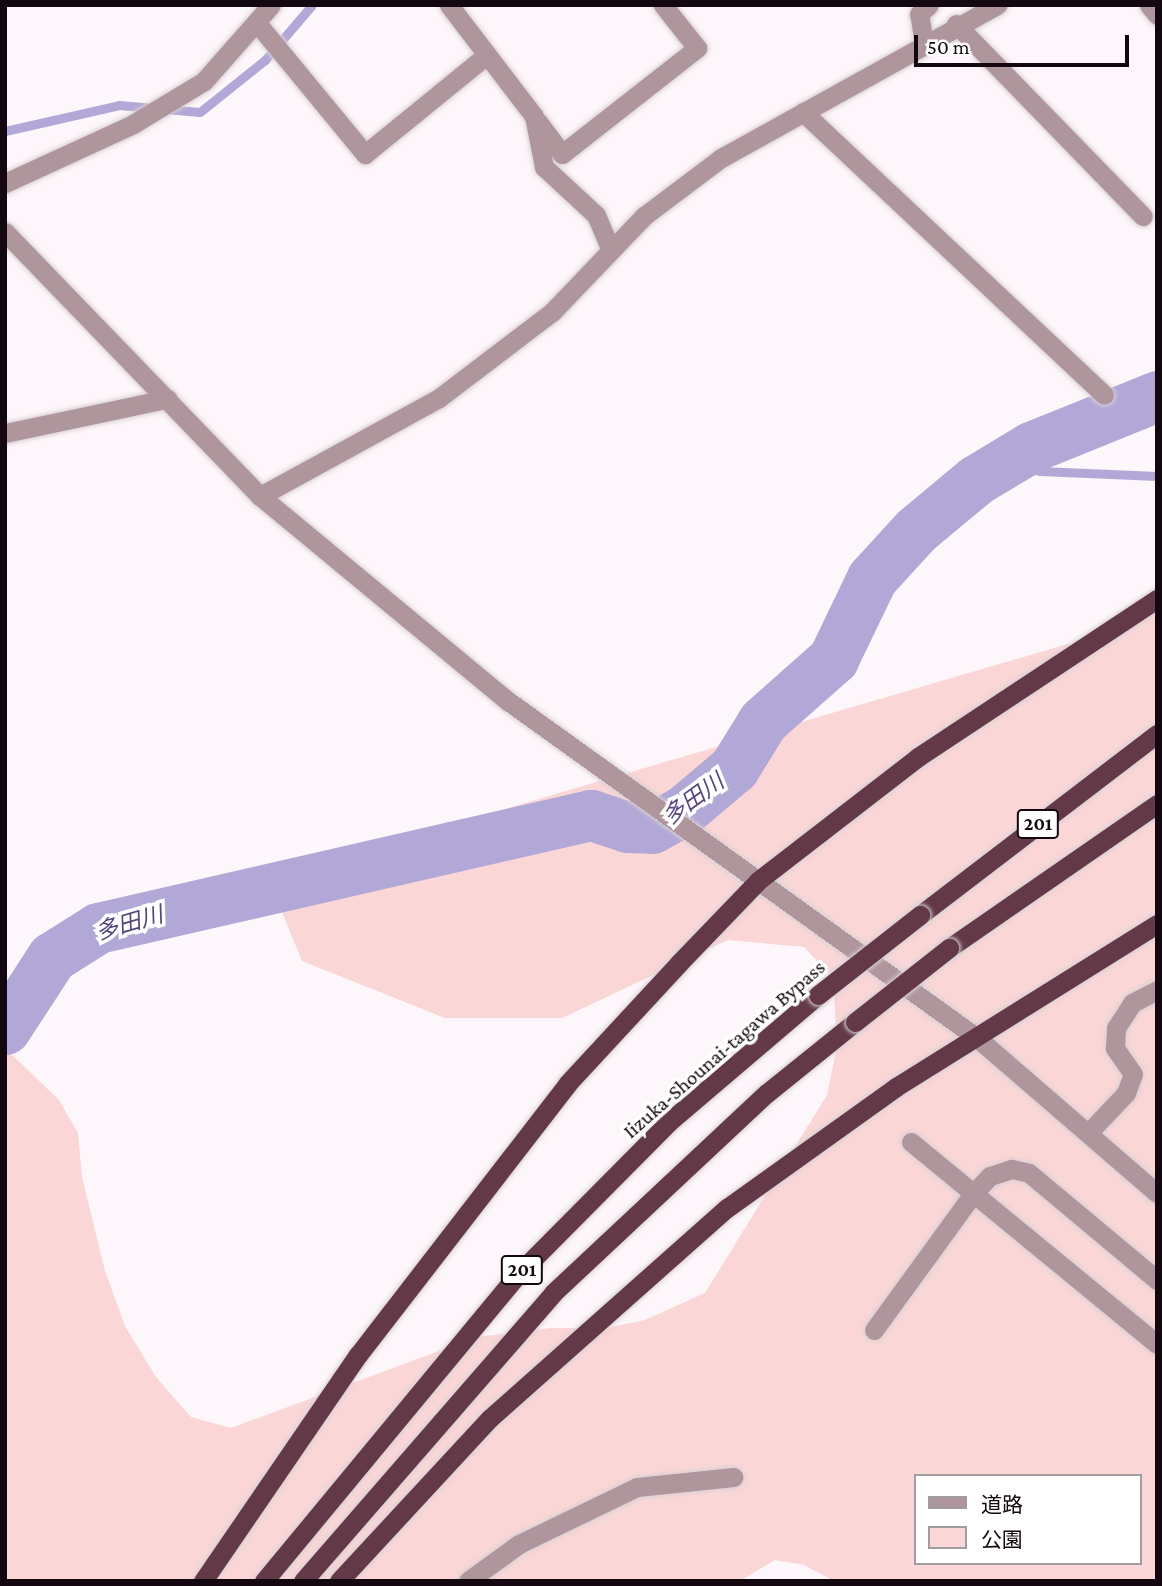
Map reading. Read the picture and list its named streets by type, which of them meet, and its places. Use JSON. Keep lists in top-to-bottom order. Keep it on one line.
{"streets":{"highway":["201","Iizuka-Shounai-tagawa Bypass"]},"water":["多田川"],"legend":["道路","公園"],"scale_bar":"50 m"}
